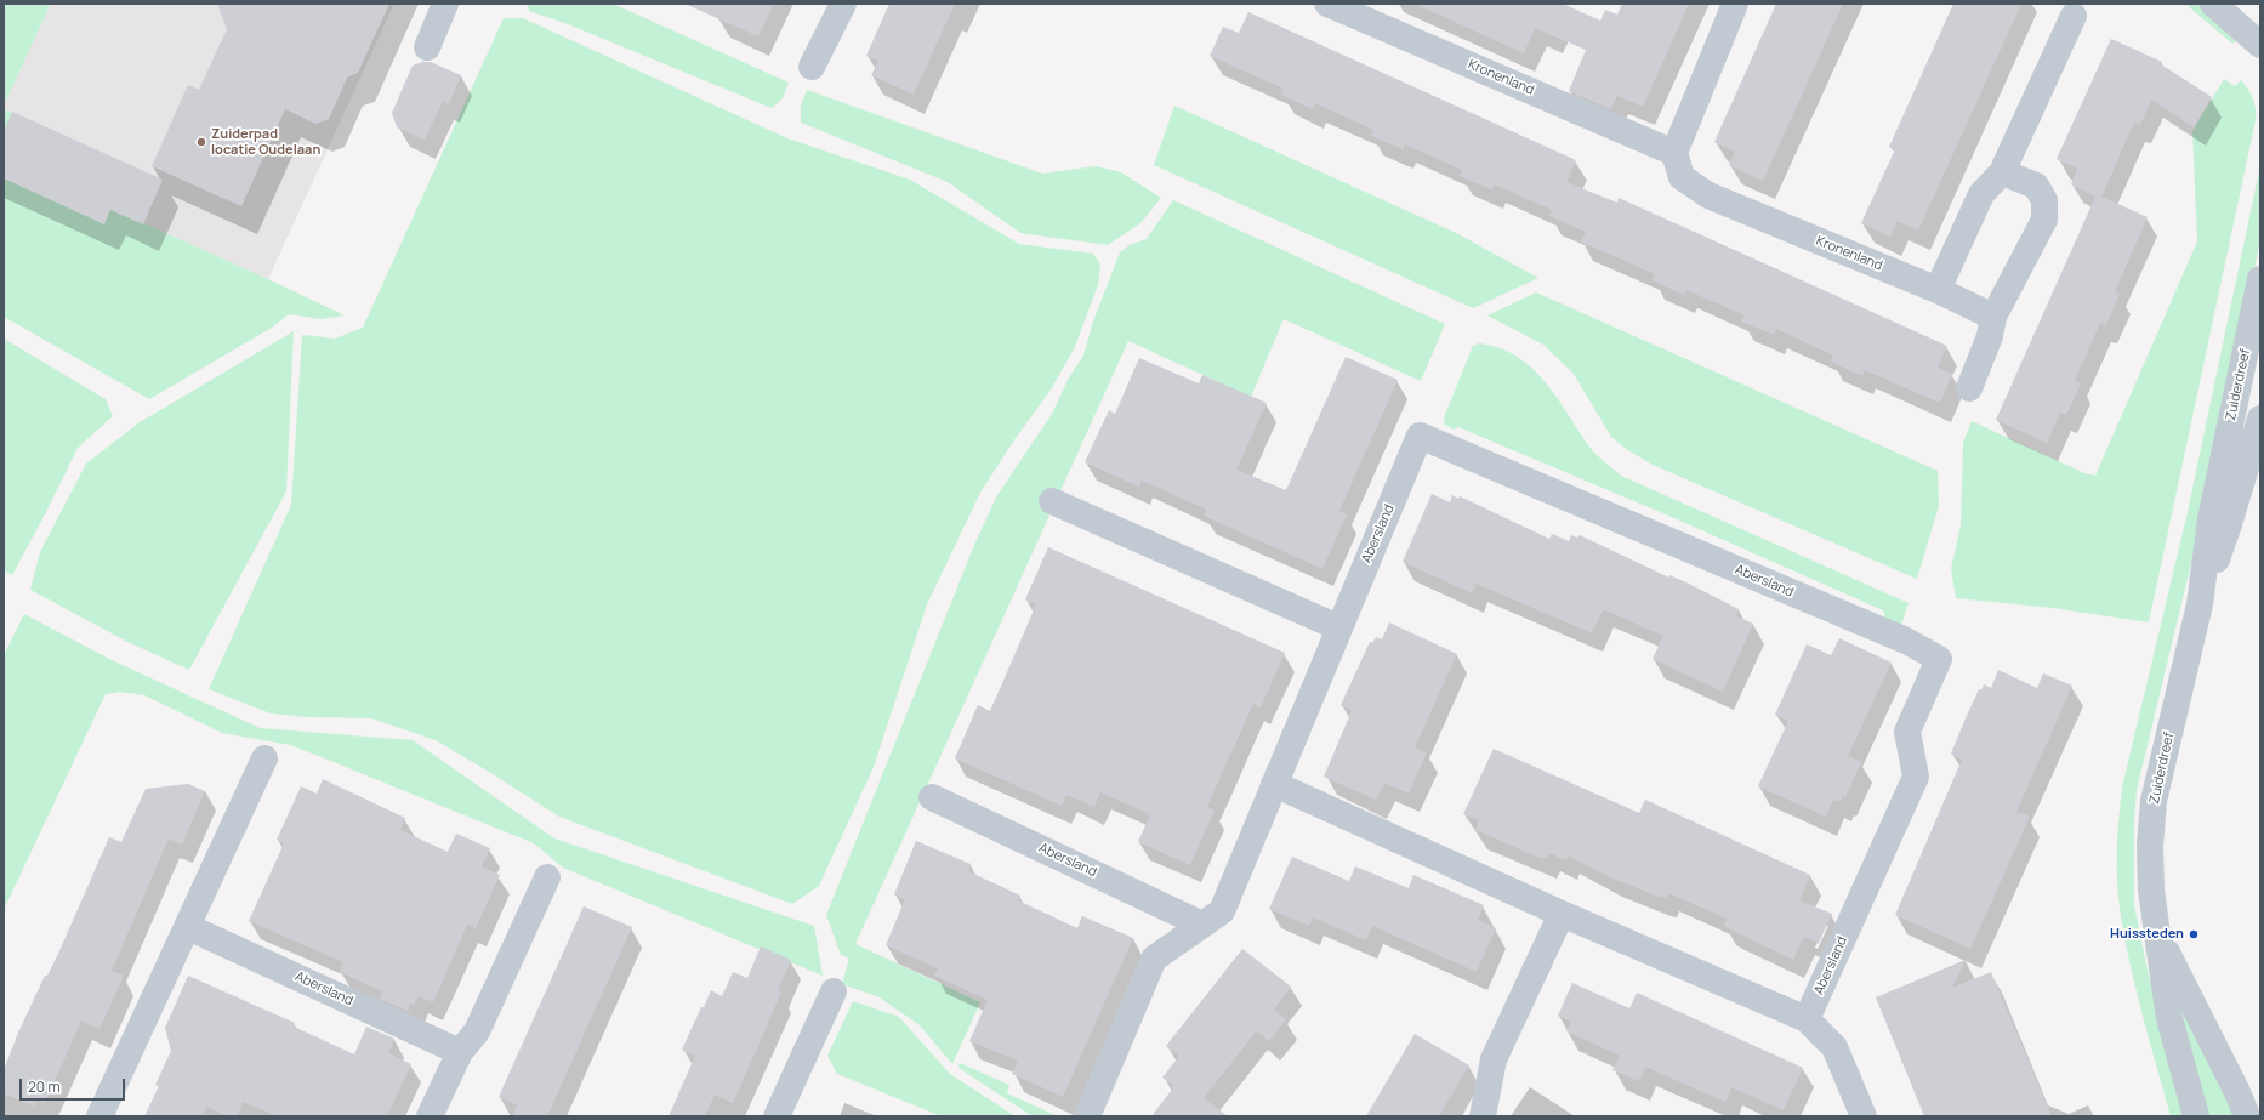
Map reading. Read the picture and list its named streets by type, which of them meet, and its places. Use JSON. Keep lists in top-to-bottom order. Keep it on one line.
{"streets":{"street":["Kronenland","Zuiderdreef","Abersland"]},"places":["Zuiderpad locatie Oudelaan","Huissteden"],"scale_bar":"20 m"}
